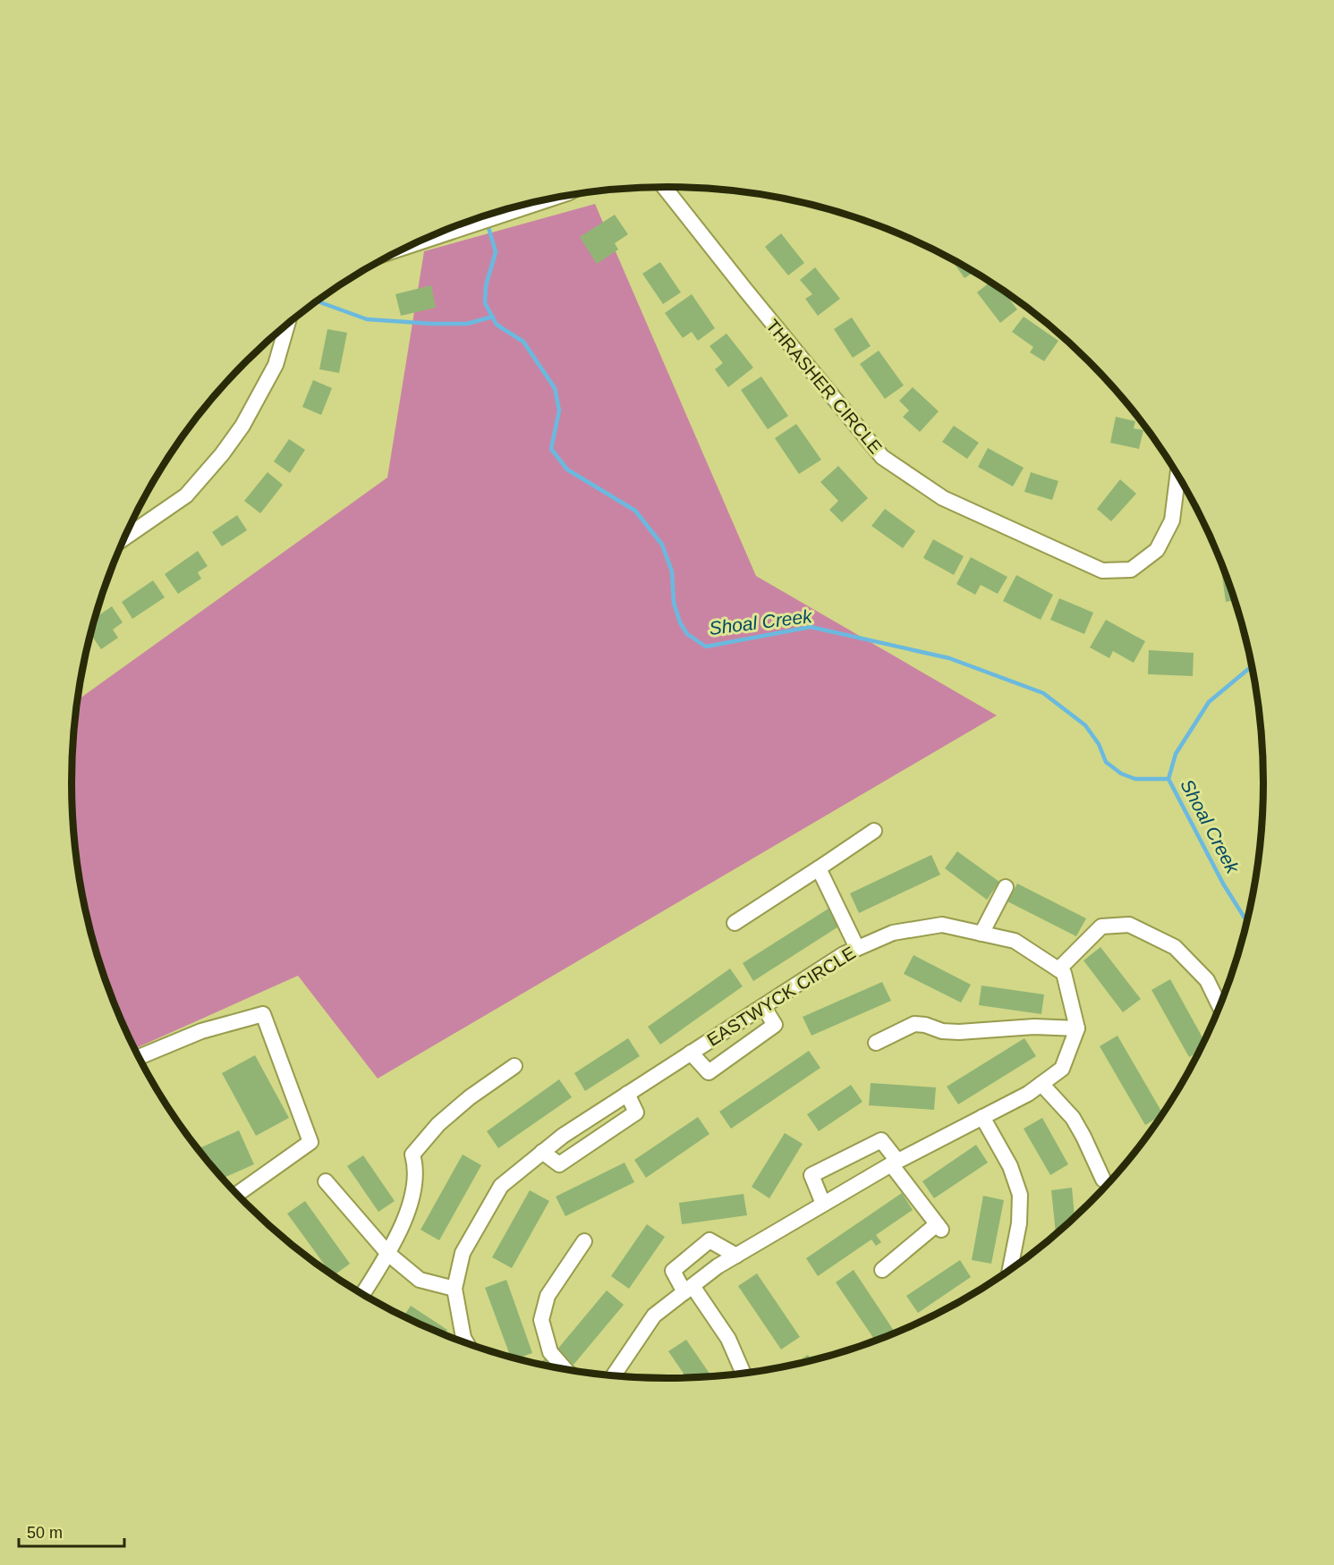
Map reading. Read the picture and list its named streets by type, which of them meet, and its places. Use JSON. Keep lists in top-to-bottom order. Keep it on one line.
{"streets":{"street":["THRASHER CIRCLE","EASTWYCK CIRCLE"]},"water":["Shoal Creek"],"scale_bar":"50 m"}
